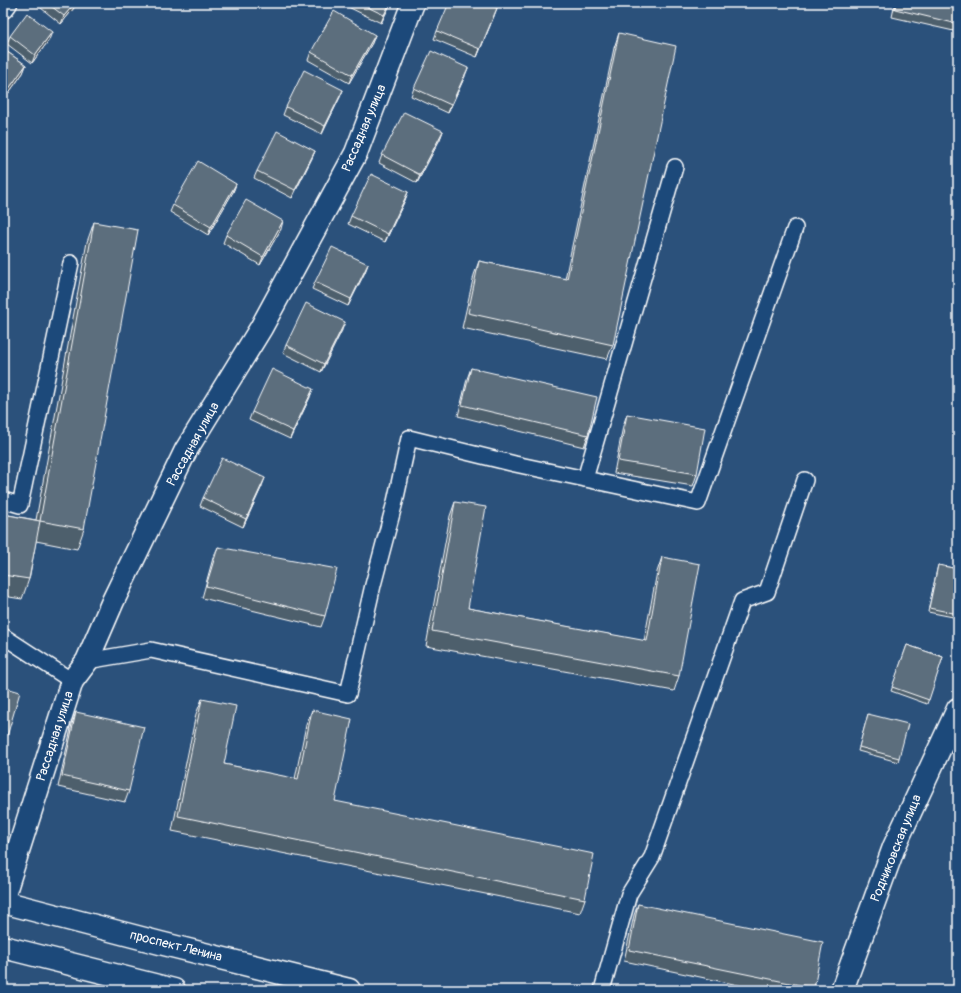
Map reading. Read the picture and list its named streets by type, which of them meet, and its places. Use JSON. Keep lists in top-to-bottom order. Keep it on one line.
{"streets":{"street":["Рассадная улица","Родниковская улица","проспект Ленина"]}}
